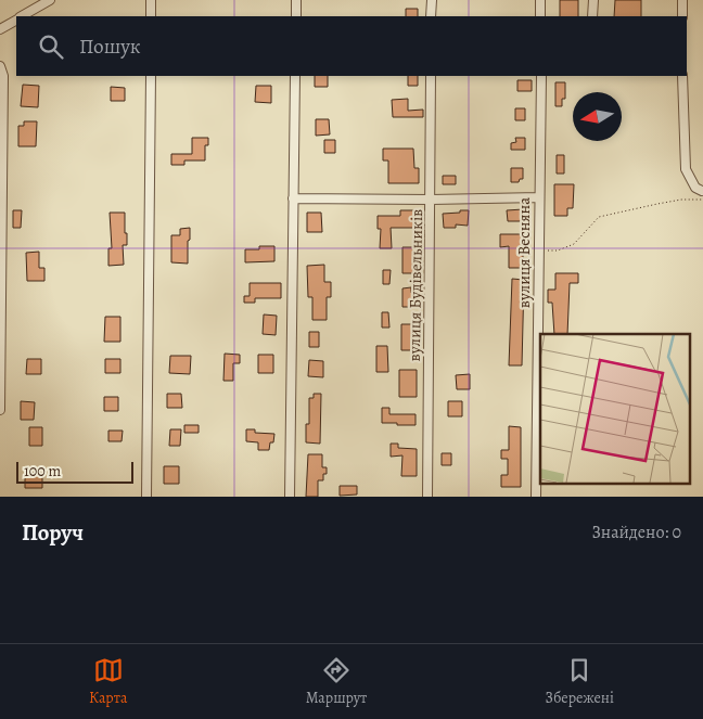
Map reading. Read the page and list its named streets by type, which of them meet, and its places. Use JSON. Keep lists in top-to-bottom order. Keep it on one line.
{"streets":{"street":["вулиця Весняна","вулиця Будівельників"]},"scale_bar":"100 m","north":"left","page":{"search":"Пошук","scale":"100 m","heading":["Поруч","Знайдено: 0"],"nav":["Карта","Маршрут","Збережені"]}}
